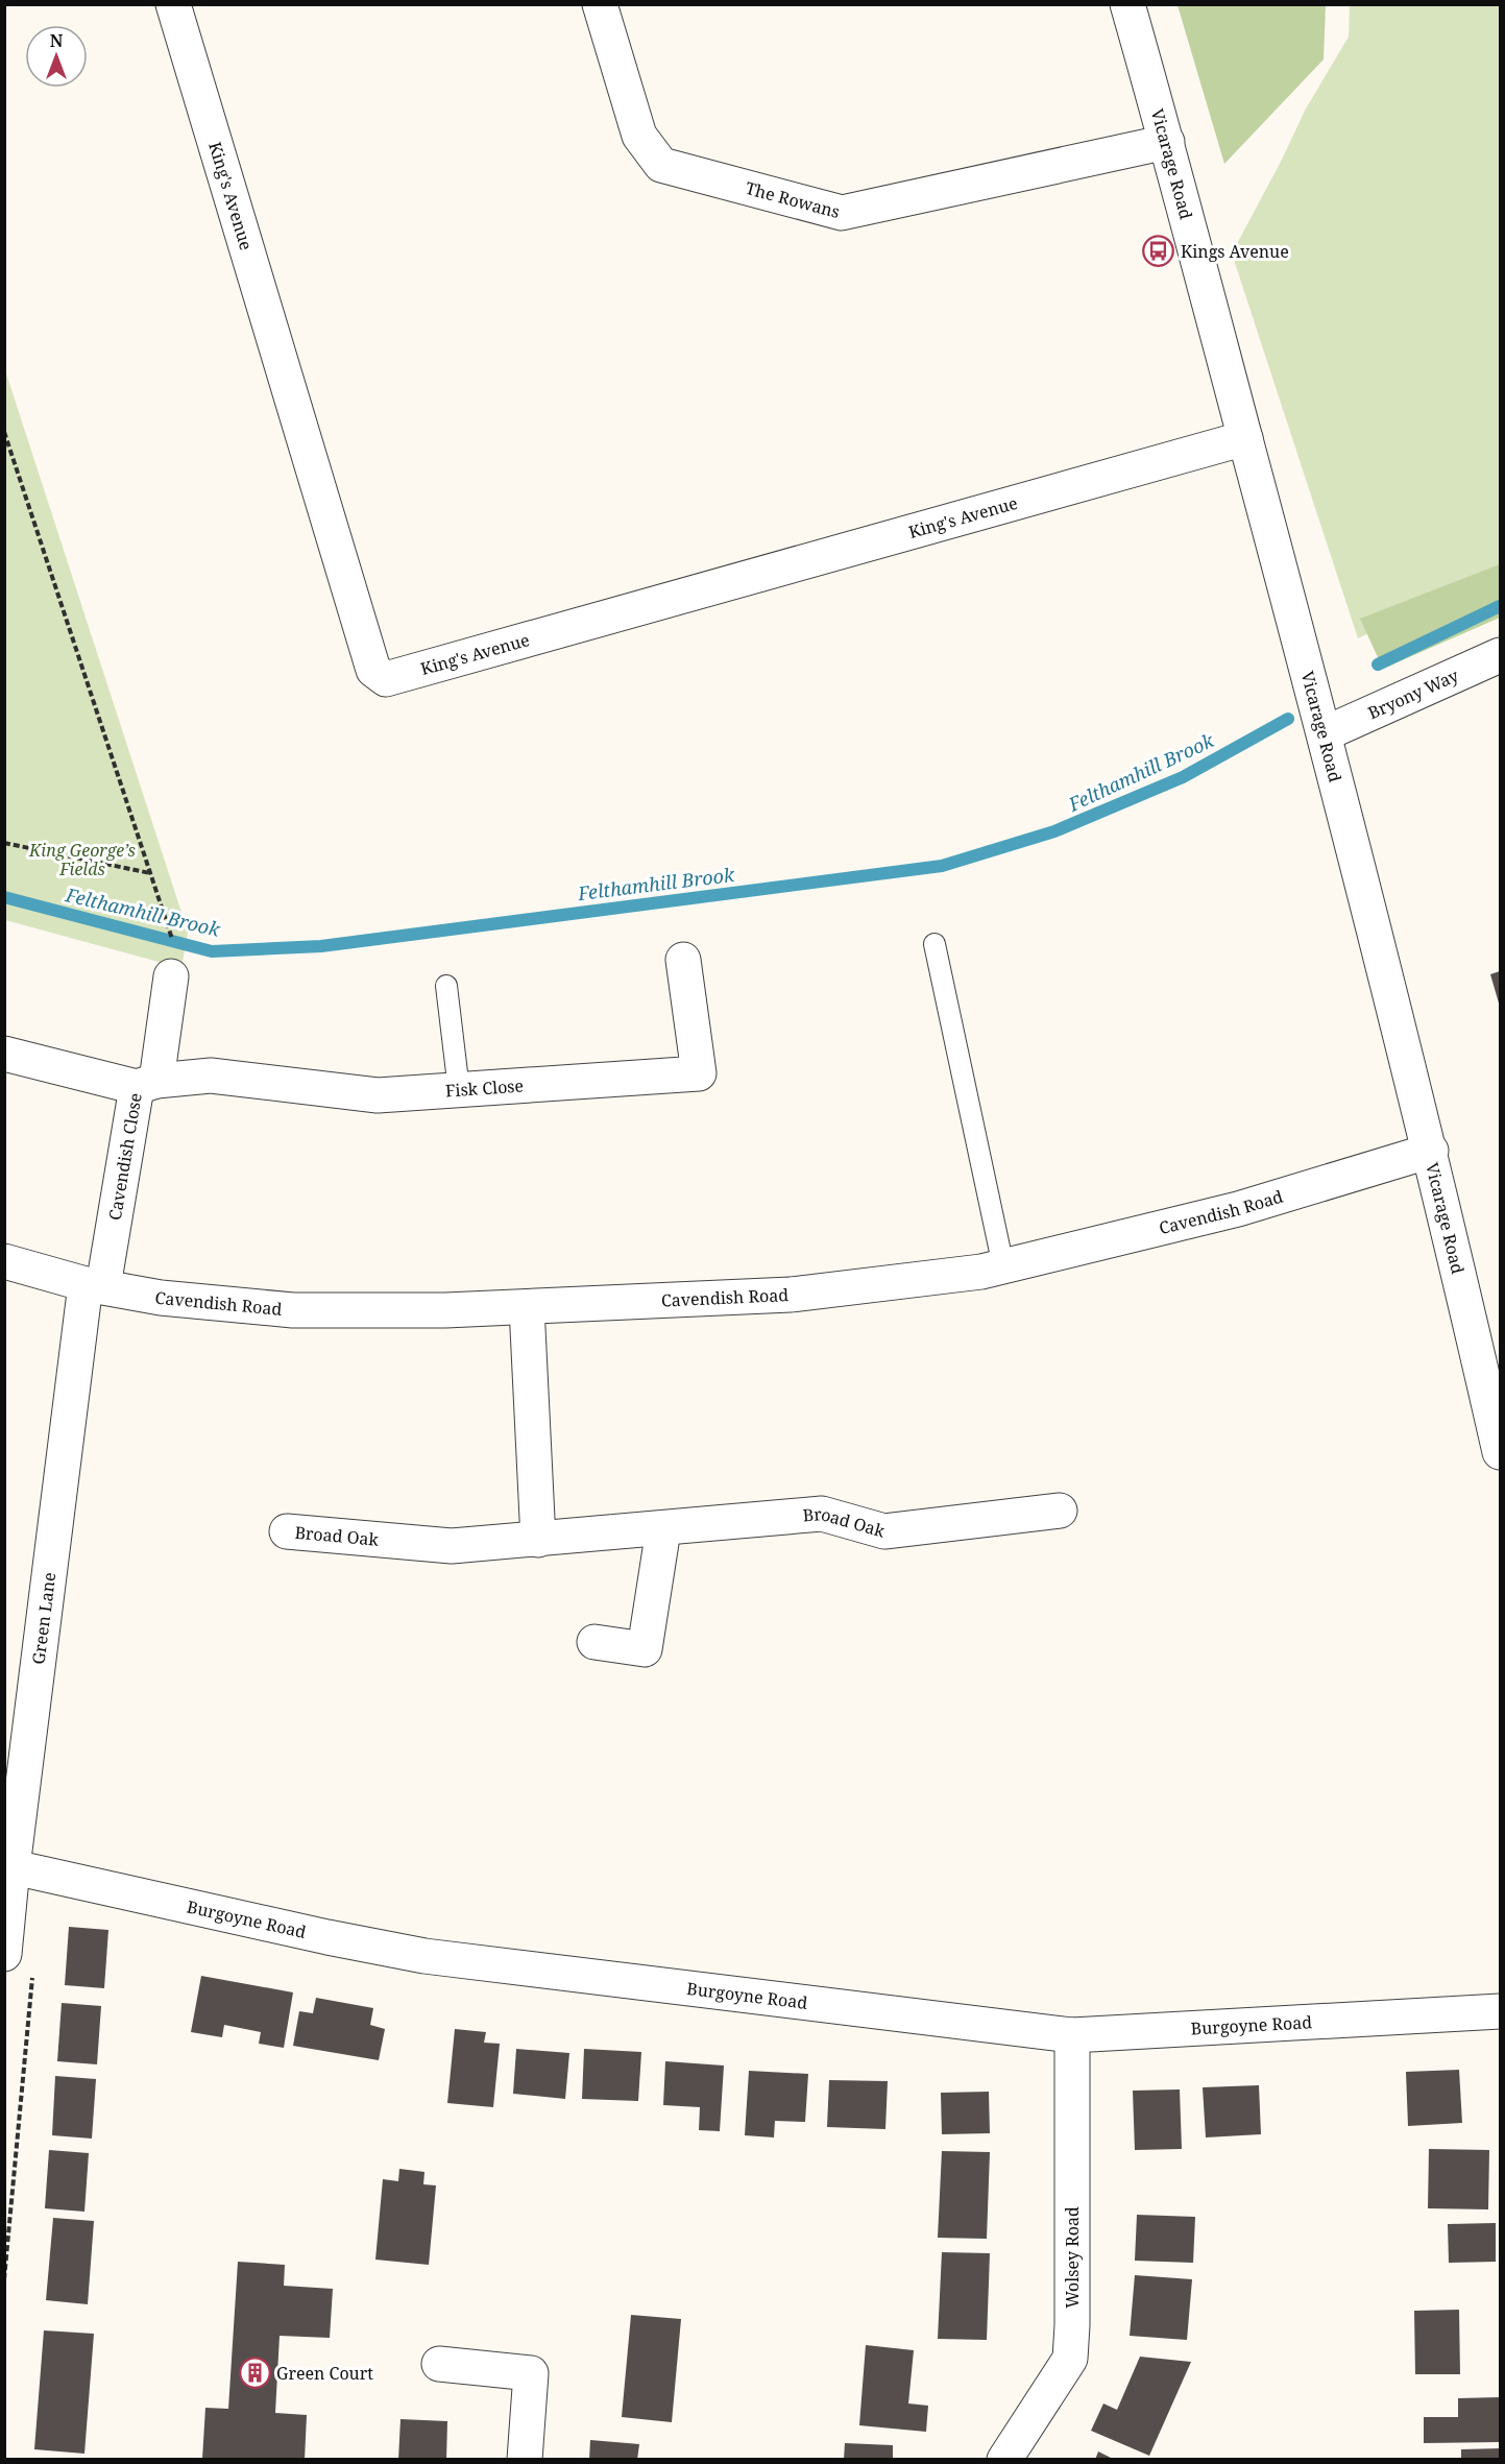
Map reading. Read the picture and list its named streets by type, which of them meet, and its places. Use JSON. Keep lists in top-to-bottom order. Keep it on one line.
{"streets":{"street":["Vicarage Road","King's Avenue","The Rowans","Bryony Way","Fisk Close","Cavendish Close","Cavendish Road","Broad Oak","Green Lane","Burgoyne Road","Wolsey Road"]},"crossings":[["Vicarage Road","King's Avenue"],["Vicarage Road","The Rowans"],["Vicarage Road","Bryony Way"],["Vicarage Road","Cavendish Road"],["Fisk Close","Cavendish Close"],["Cavendish Close","Cavendish Road"],["Cavendish Close","Green Lane"],["Cavendish Road","Green Lane"],["Green Lane","Burgoyne Road"],["Burgoyne Road","Wolsey Road"]],"water":["Felthamhill Brook"],"parks":["King George’s Fields"],"places":{"bus stop":["Kings Avenue"],"building":["Green Court"]},"north":"top"}
